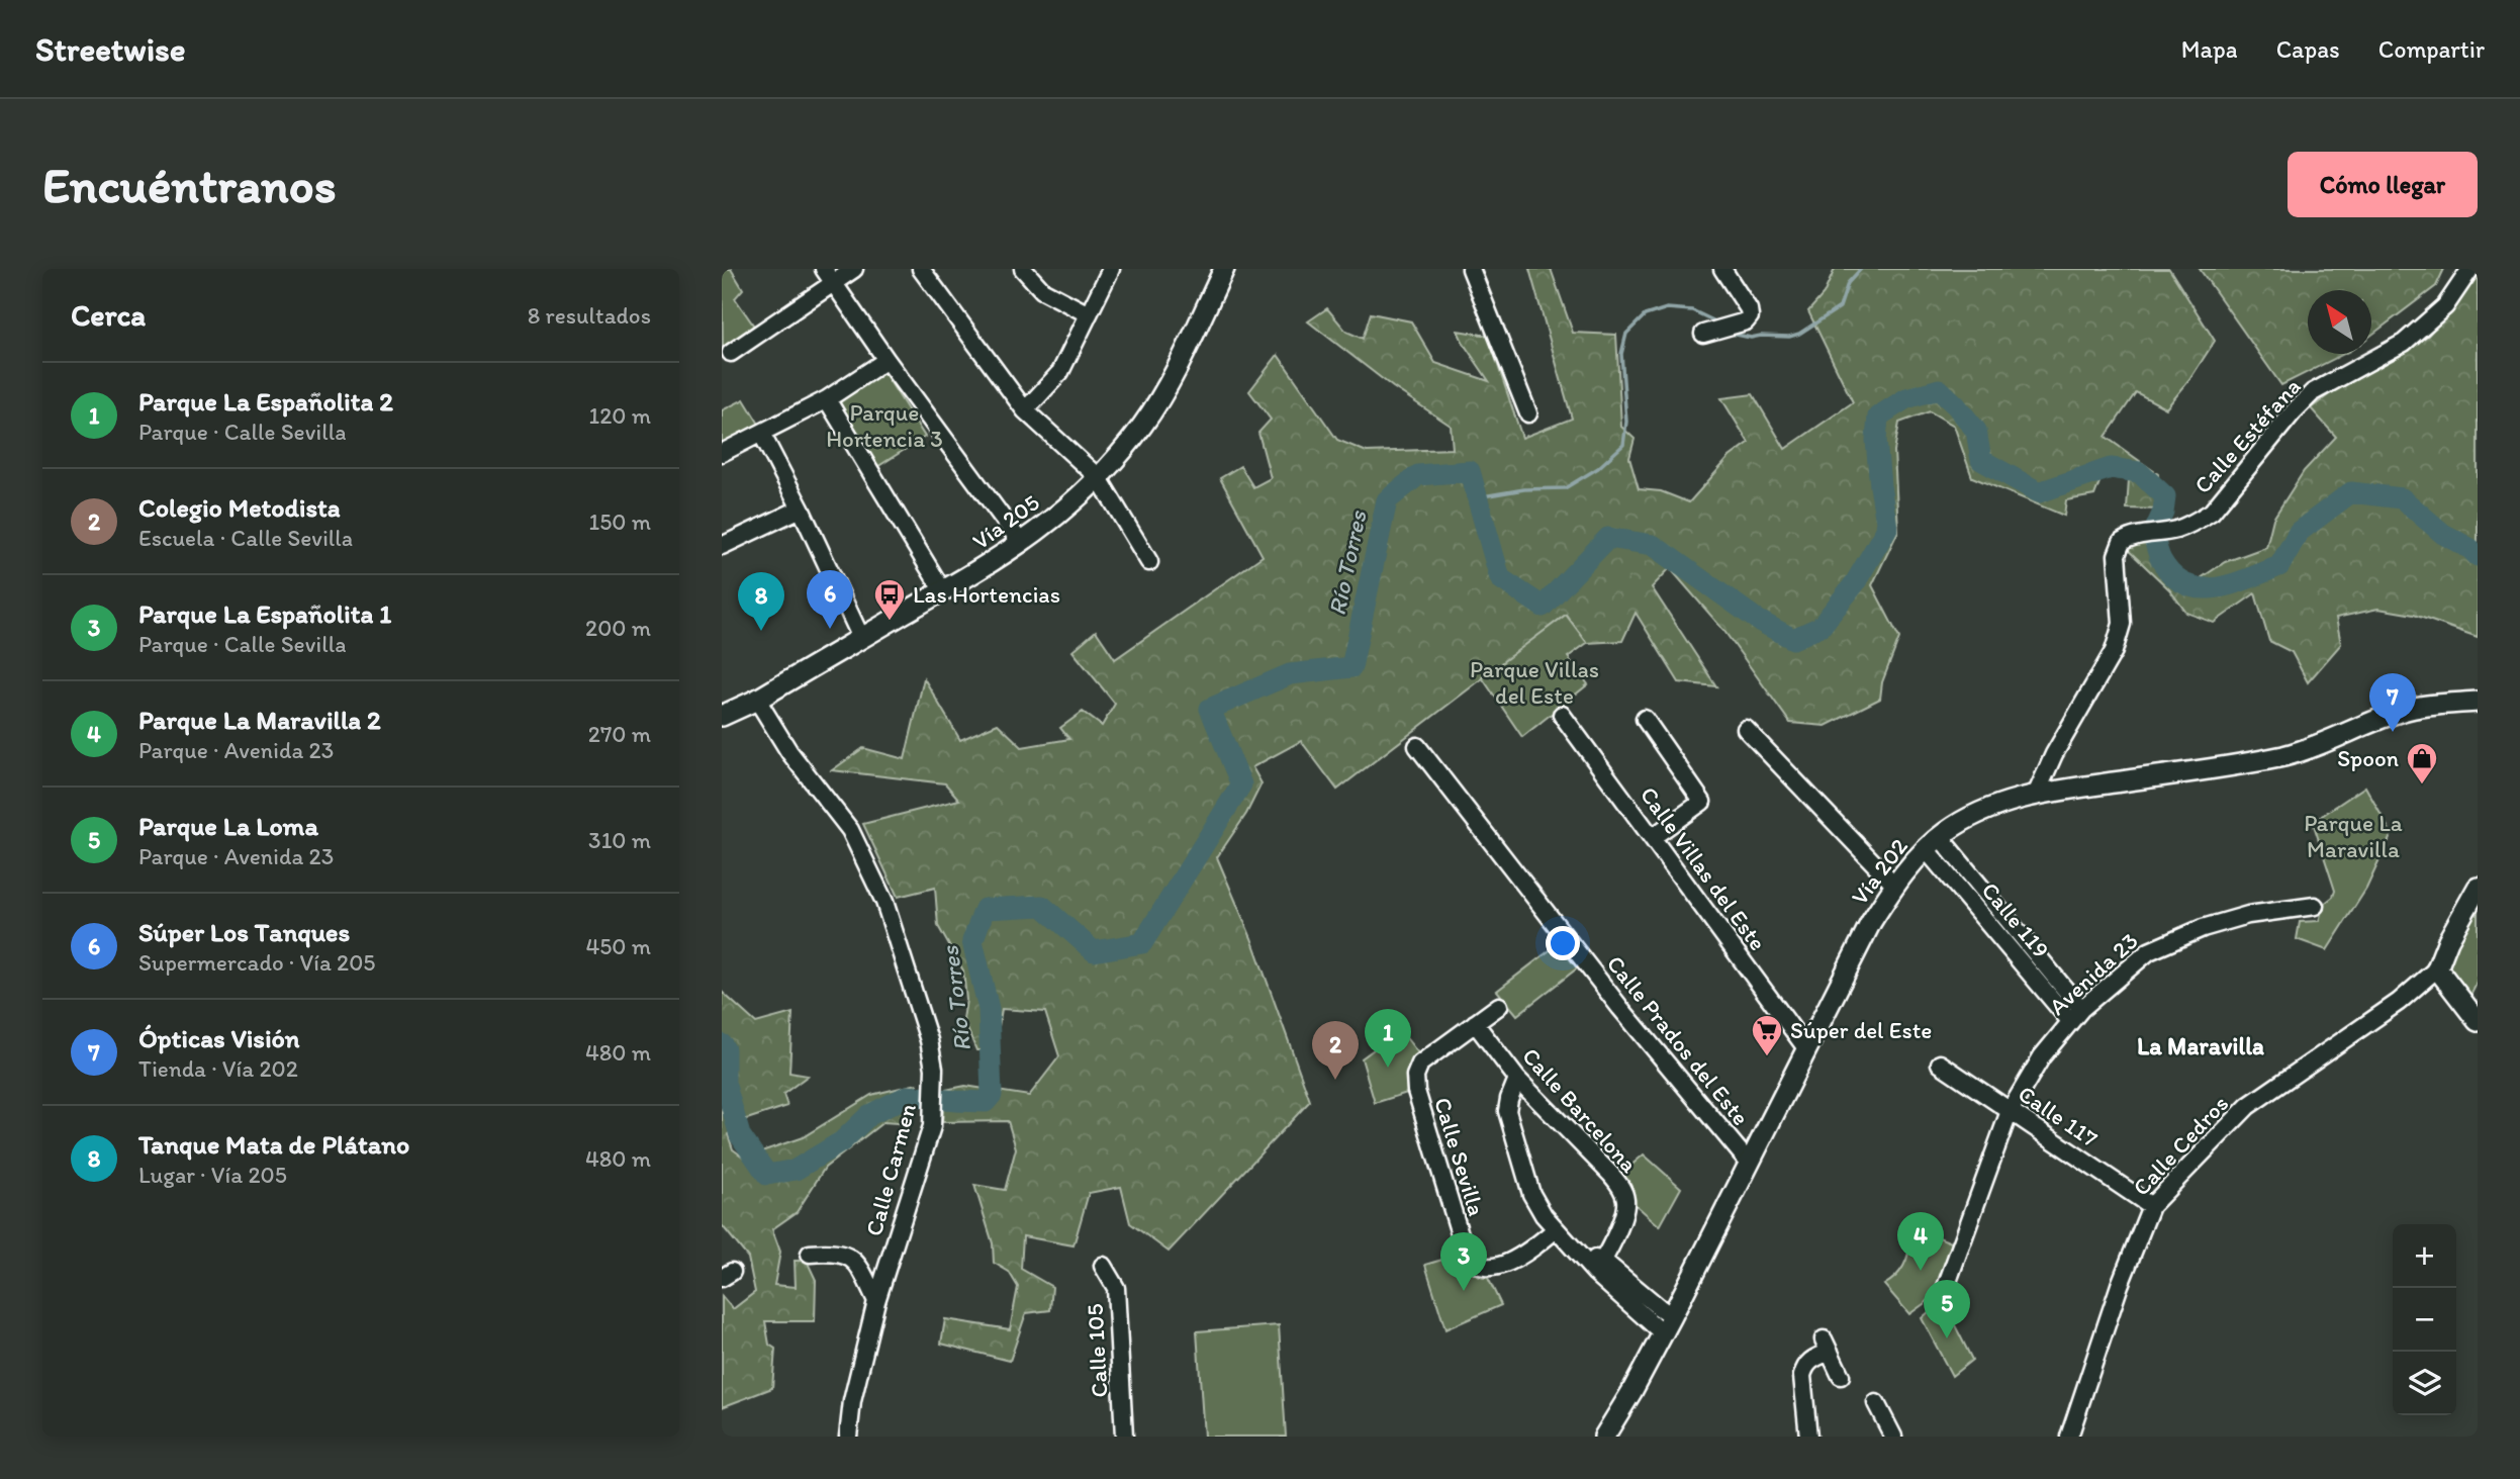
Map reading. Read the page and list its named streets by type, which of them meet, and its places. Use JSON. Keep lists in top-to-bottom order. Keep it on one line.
{"streets":{"main road":["Vía 205","Vía 202"],"street":["Calle Estéfana","Calle Villas del Este","Calle 119","Avenida 23","Calle Prados del Este","Calle Barcelona","Calle 117","Calle Cedros","Calle Sevilla","Calle Carmen","Calle 105"]},"crossings":[["Calle Estéfana","Vía 202"],["Vía 205","Calle Carmen"],["Calle Villas del Este","Vía 202"],["Vía 202","Calle 119"],["Vía 202","Calle Prados del Este"],["Calle 119","Avenida 23"],["Avenida 23","Calle 117"],["Calle Barcelona","Calle Sevilla"],["Calle 117","Calle Cedros"]],"districts":["La Maravilla"],"water":["Río Torres"],"parks":["Parque Hortencia 3","Parque Villas del Este","Parque La Maravilla"],"places":{"bus stop":["Las Hortencias"],"shop":["Spoon"],"supermarket":["Súper del Este"]},"north":"top left","page":{"header":"Streetwise","nav":["Mapa","Capas","Compartir"],"buttons":"Cómo llegar","title":"Encuéntranos","heading":["Cerca","8 resultados"],"list":[{"mark":"1","name":"Parque La Españolita 2","note":"Parque · Calle Sevilla","value":"120 m"},{"mark":"2","name":"Colegio Metodista","note":"Escuela · Calle Sevilla","value":"150 m"},{"mark":"3","name":"Parque La Españolita 1","note":"Parque · Calle Sevilla","value":"200 m"},{"mark":"4","name":"Parque La Maravilla 2","note":"Parque · Avenida 23","value":"270 m"},{"mark":"5","name":"Parque La Loma","note":"Parque · Avenida 23","value":"310 m"},{"mark":"6","name":"Súper Los Tanques","note":"Supermercado · Vía 205","value":"450 m"},{"mark":"7","name":"Ópticas Visión","note":"Tienda · Vía 202","value":"480 m"},{"mark":"8","name":"Tanque Mata de Plátano","note":"Lugar · Vía 205","value":"480 m"}],"pins":["6","8","7","1","2","4","3","5"],"map_buttons":["+","−"]}}
